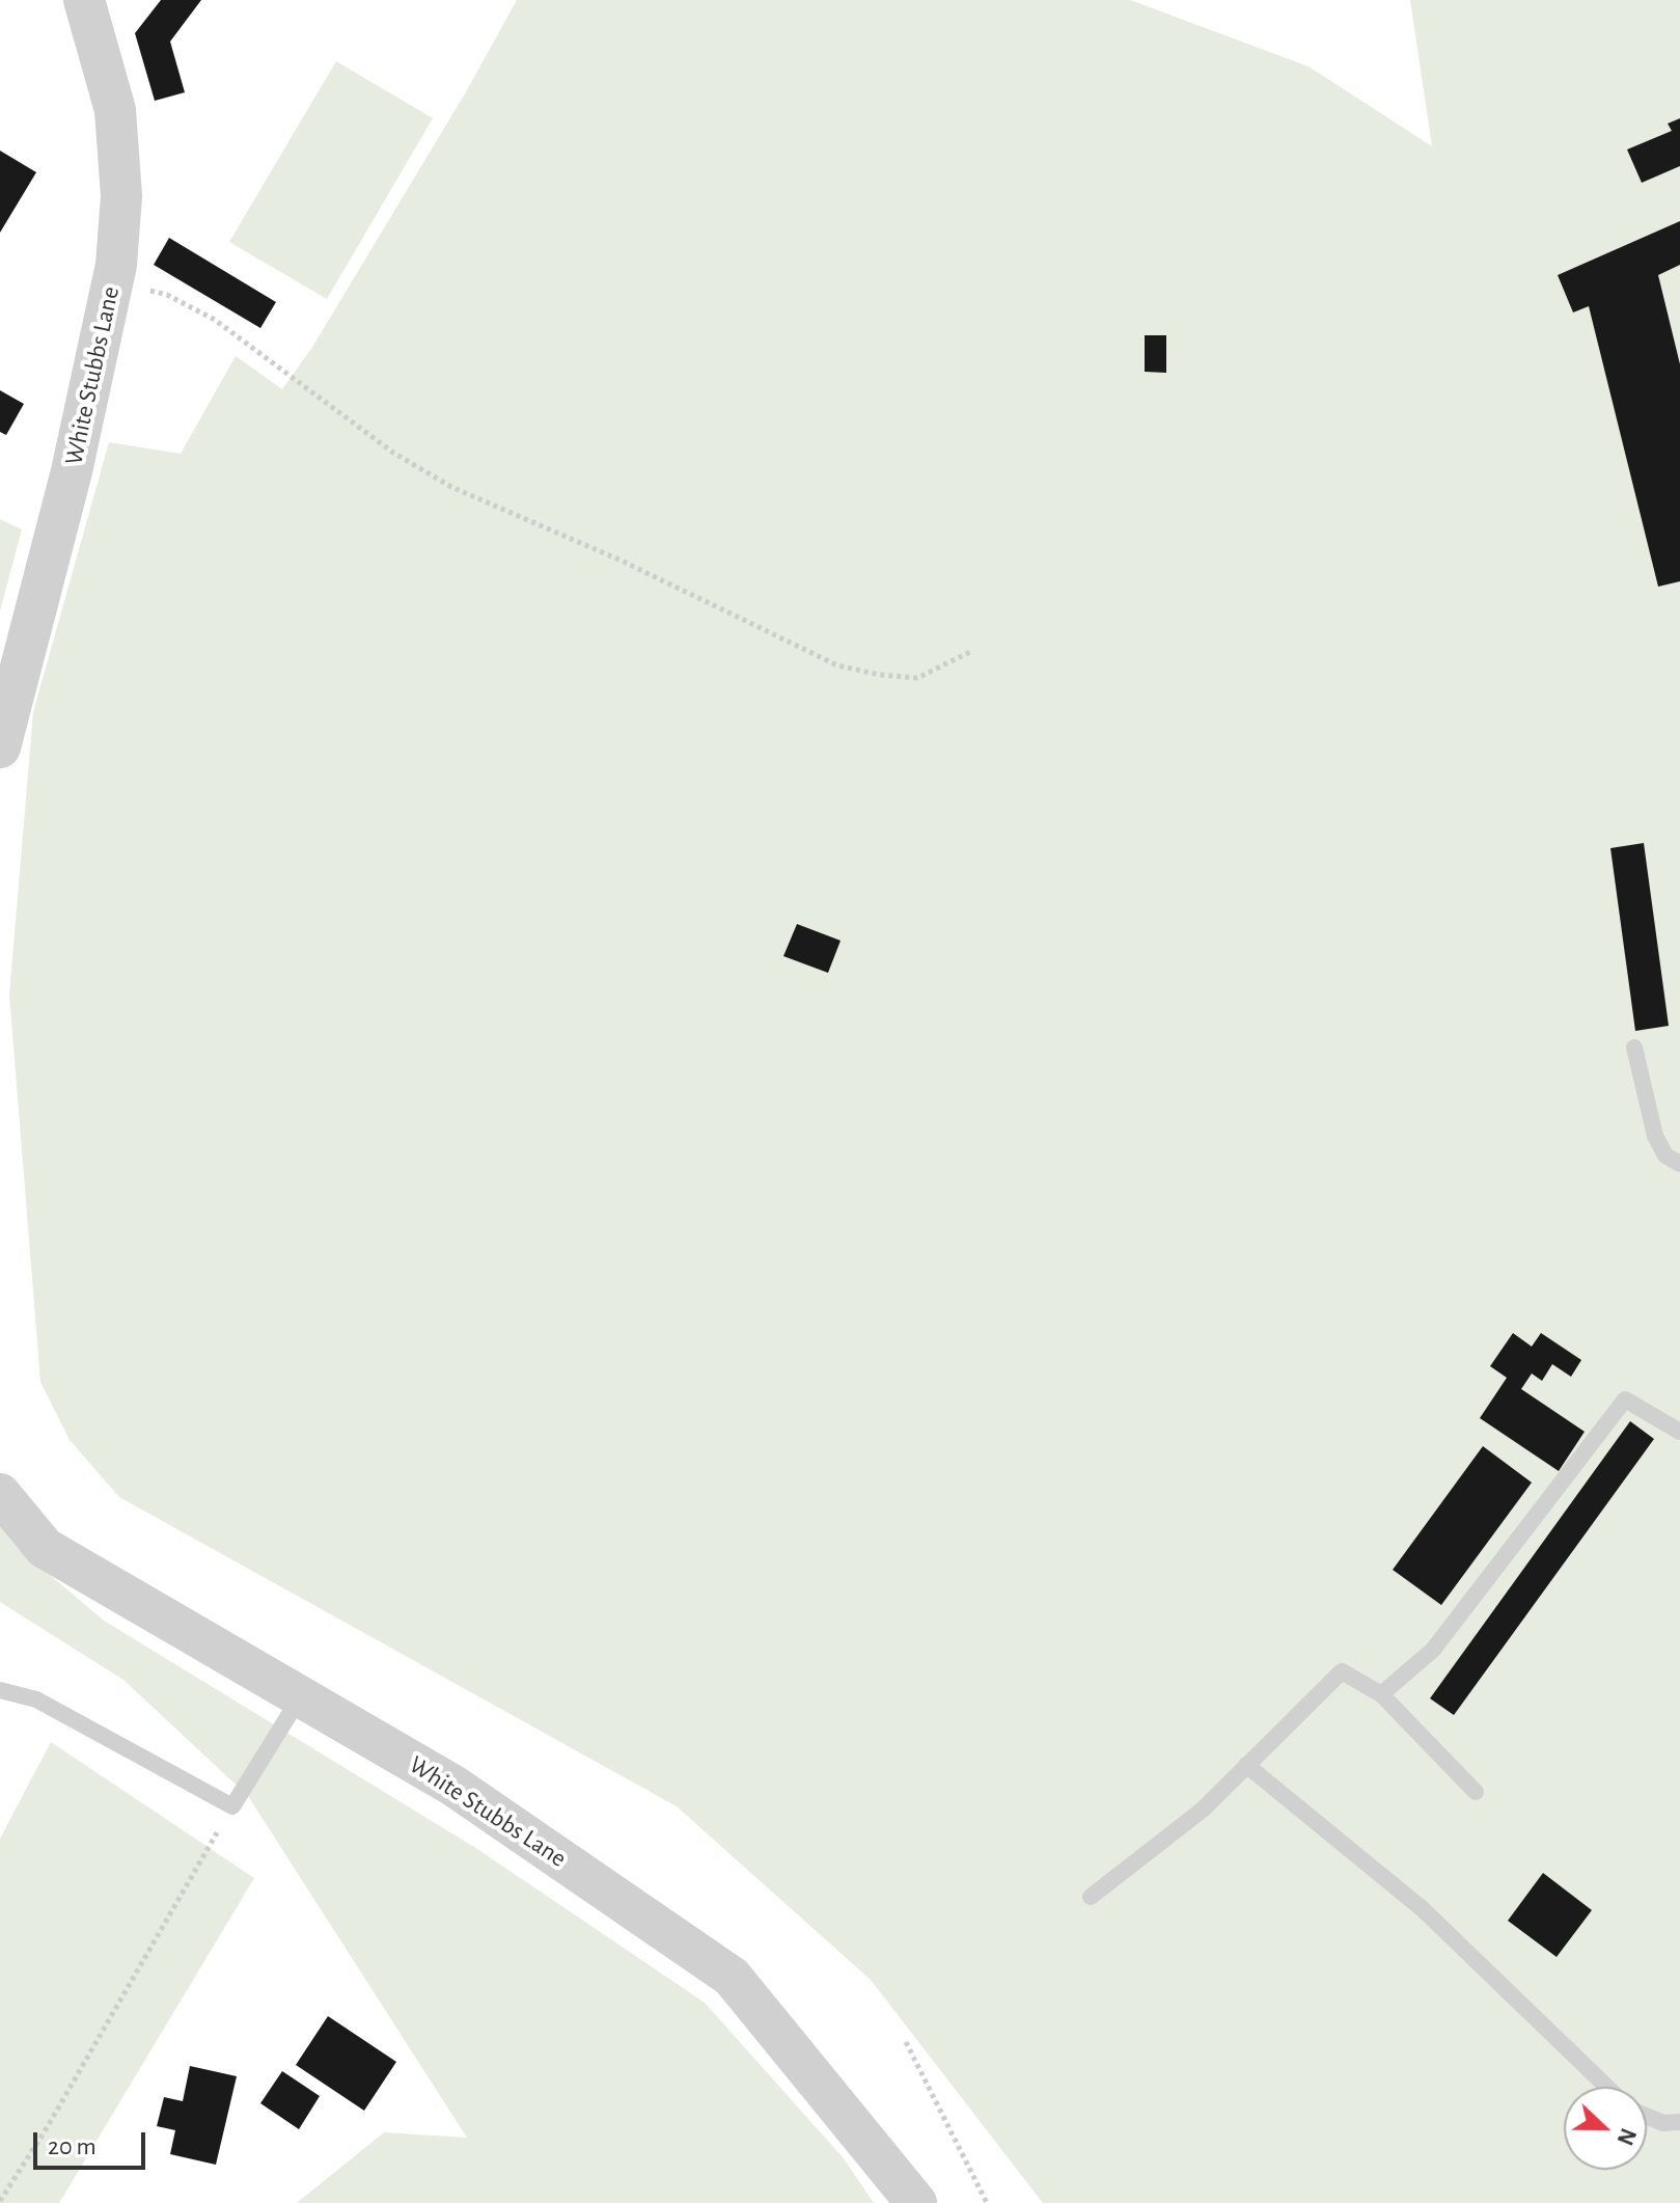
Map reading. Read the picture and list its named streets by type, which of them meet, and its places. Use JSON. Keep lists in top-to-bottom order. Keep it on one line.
{"streets":{"street":["White Stubbs Lane"]},"scale_bar":"20 m","north":"right"}
